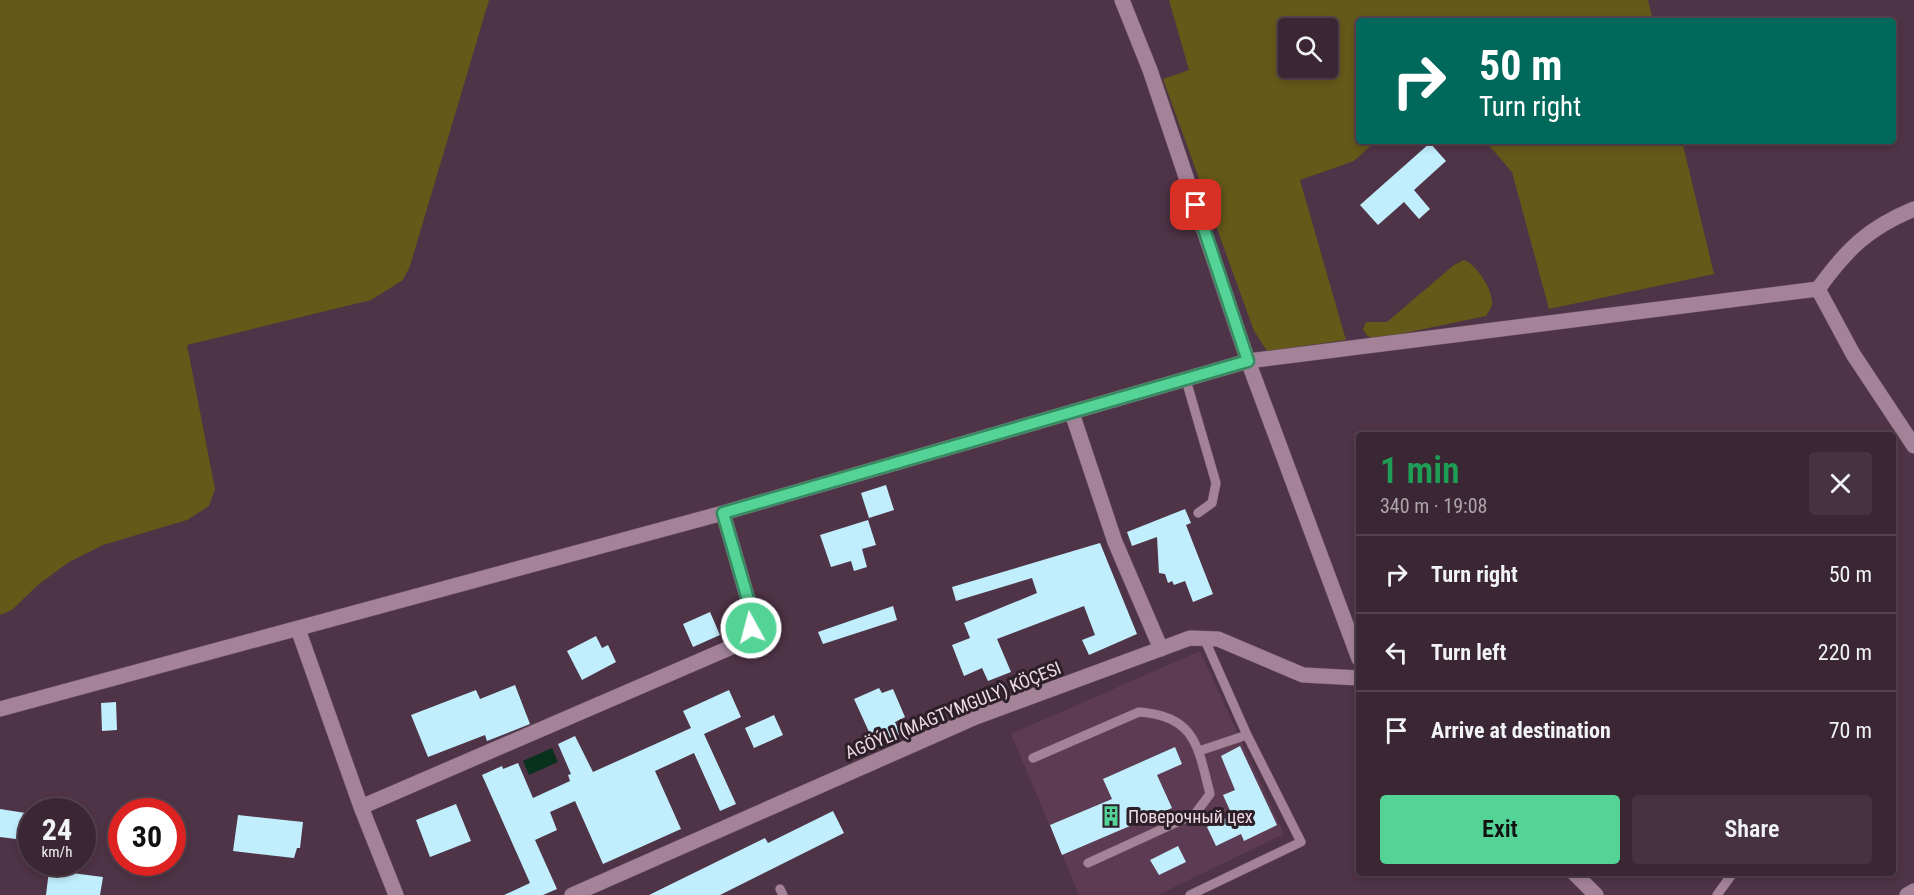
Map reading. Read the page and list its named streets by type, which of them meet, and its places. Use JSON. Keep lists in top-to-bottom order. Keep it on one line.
{"streets":{"street":["AGÖÝLI (MAGTYMGULY) KÖÇESI"]},"places":{"building":["Поверочный цех"]},"page":{"turn":["50 m","Turn right"],"heading":["1 min","340 m · 19:08"],"list":[{"name":"Turn right","value":"50 m"},{"name":"Turn left","value":"220 m"},{"name":"Arrive at destination","value":"70 m"}],"buttons":["Exit","Share"],"speed":"24 km/h","limit":"30"}}
